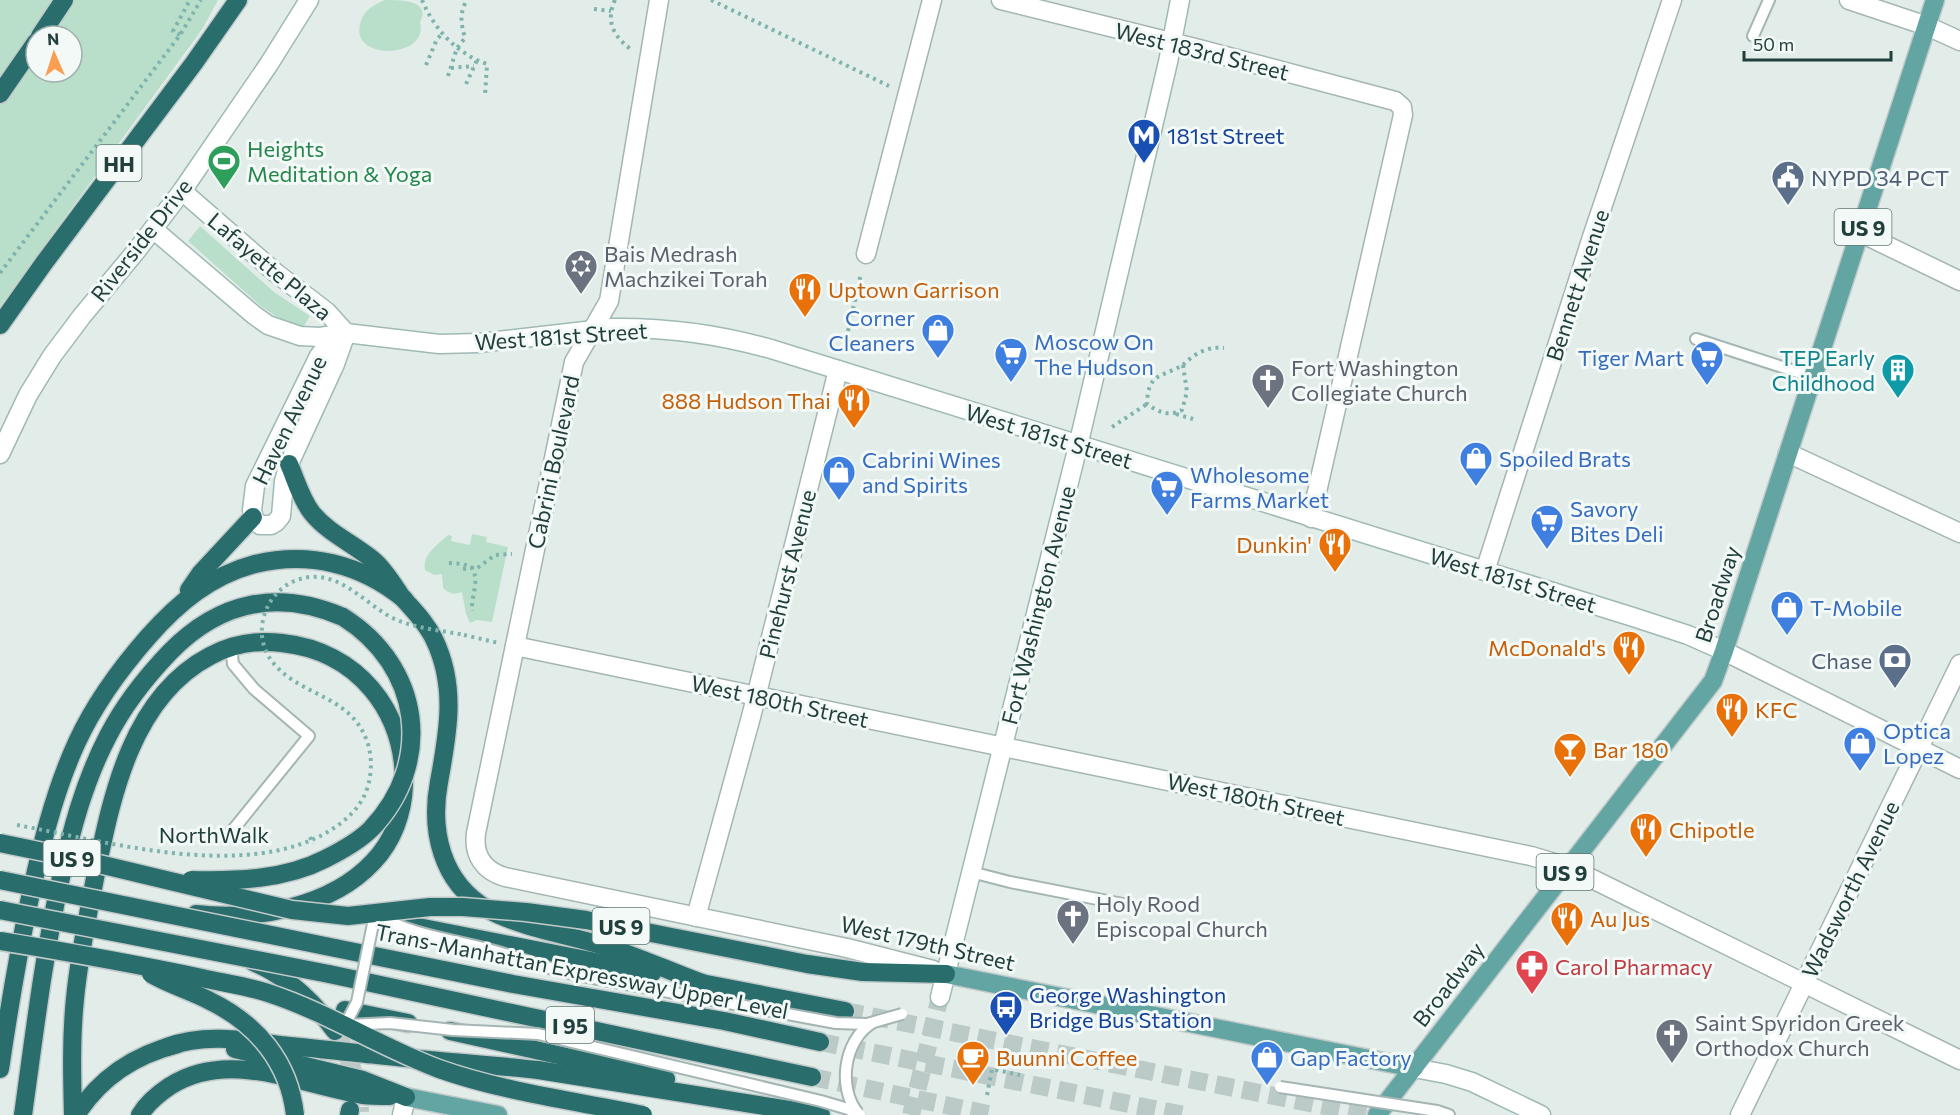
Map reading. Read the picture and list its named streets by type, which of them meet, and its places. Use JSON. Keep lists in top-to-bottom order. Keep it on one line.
{"streets":{"highway":["HH","US 9","Trans-Manhattan Expressway Upper Level","I 95"],"main road":["Broadway","West 179th Street"],"street":["West 183rd Street","Riverside Drive","Lafayette Plaza","Bennett Avenue","West 181st Street","Haven Avenue","Cabrini Boulevard","Pinehurst Avenue","Fort Washington Avenue","West 180th Street","Wadsworth Avenue"],"path":["NorthWalk"]},"crossings":[["West 183rd Street","West 181st Street"],["West 183rd Street","Fort Washington Avenue"],["US 9","Fort Washington Avenue"],["US 9","West 179th Street"],["Riverside Drive","Lafayette Plaza"],["Lafayette Plaza","West 181st Street"],["Lafayette Plaza","Haven Avenue"],["Bennett Avenue","West 181st Street"],["West 181st Street","Haven Avenue"],["West 181st Street","Cabrini Boulevard"],["West 181st Street","Pinehurst Avenue"],["West 181st Street","Broadway"],["West 181st Street","Fort Washington Avenue"],["West 181st Street","Wadsworth Avenue"],["Cabrini Boulevard","West 180th Street"],["Cabrini Boulevard","NorthWalk"],["Cabrini Boulevard","West 179th Street"],["Pinehurst Avenue","West 180th Street"],["Pinehurst Avenue","West 179th Street"],["Broadway","West 180th Street"],["Broadway","West 179th Street"],["Fort Washington Avenue","West 180th Street"],["Fort Washington Avenue","West 179th Street"],["West 180th Street","NorthWalk"],["West 180th Street","Wadsworth Avenue"]],"places":{"metro station":["181st Street"],"sports":["Heights Meditation & Yoga"],"public building":["NYPD 34 PCT"],"synagogue":["Bais Medrash Machzikei Torah"],"restaurant":["Uptown Garrison","888 Hudson Thai","Dunkin'","McDonald's","KFC","Chipotle","Au Jus"],"shop":["Corner Cleaners","Spoiled Brats","Cabrini Wines and Spirits","T-Mobile","Optica Lopez","Gap Factory"],"supermarket":["Moscow On The Hudson","Tiger Mart","Wholesome Farms Market","Savory Bites Deli"],"building":["TEP Early Childhood"],"church":["Fort Washington Collegiate Church","Holy Rood Episcopal Church","Saint Spyridon Greek Orthodox Church"],"bank":["Chase"],"bar":["Bar 180"],"pharmacy":["Carol Pharmacy"],"bus stop":["George Washington Bridge Bus Station"],"cafe":["Buunni Coffee"]},"scale_bar":"50 m","north":"top"}
